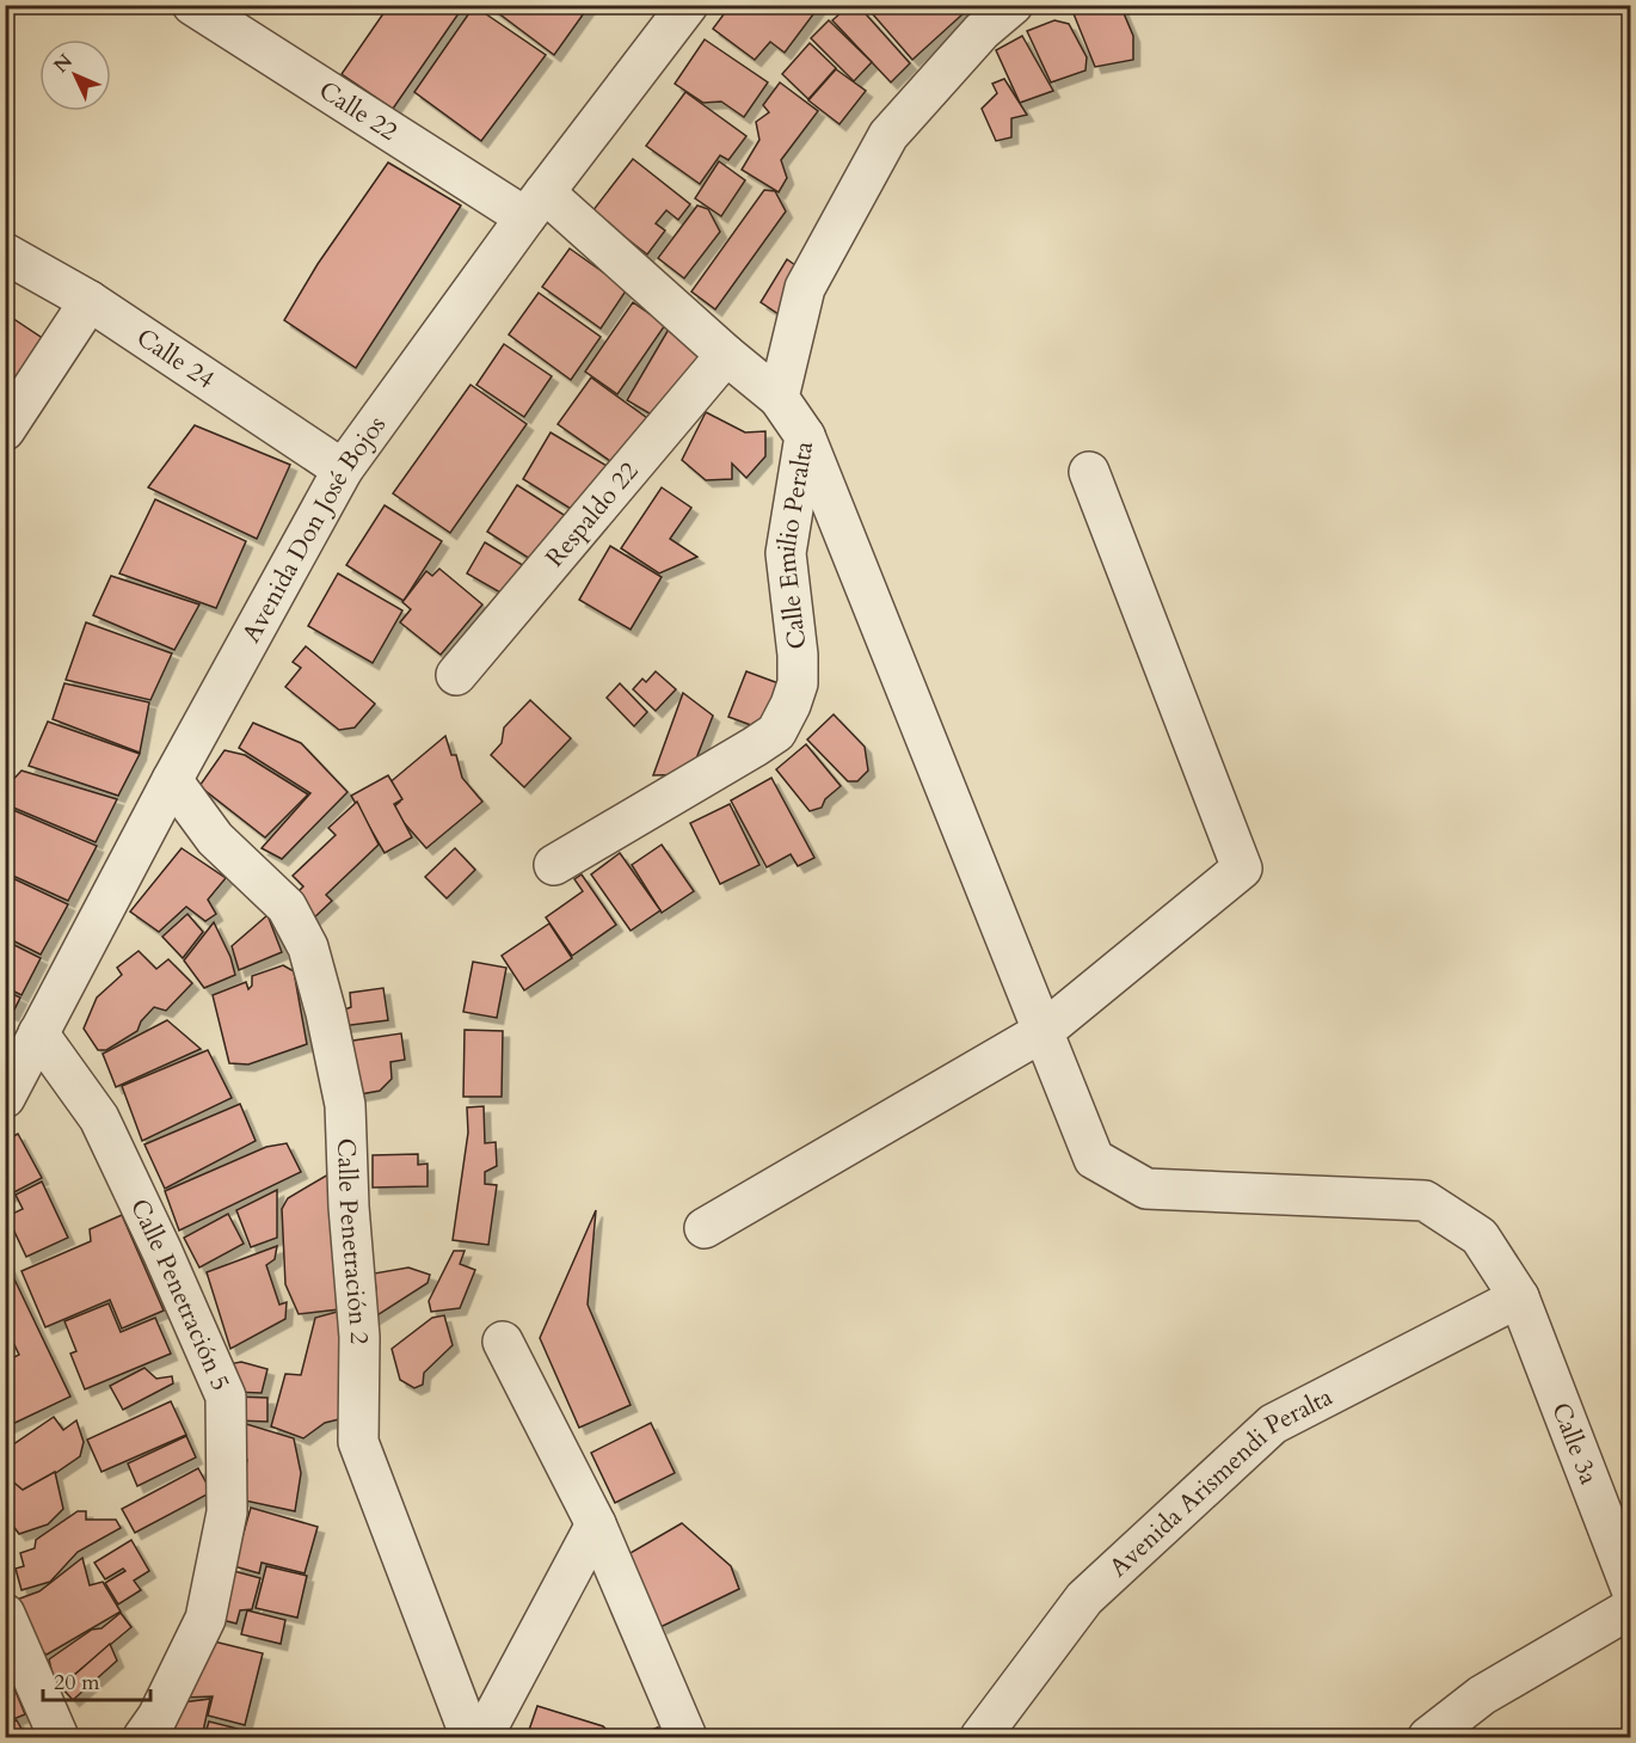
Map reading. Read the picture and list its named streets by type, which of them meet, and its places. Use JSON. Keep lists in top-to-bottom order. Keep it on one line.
{"streets":{"street":["Calle 22","Calle 24","Respaldo 22","Avenida Don José Bojos","Calle Emilio Peralta","Calle Penetración 2","Calle Penetración 5","Calle 3a","Avenida Arismendi Peralta"]},"crossings":[["Calle 22","Respaldo 22"],["Calle 22","Avenida Don José Bojos"],["Calle 22","Calle Emilio Peralta"],["Calle 24","Avenida Don José Bojos"],["Respaldo 22","Calle Emilio Peralta"],["Avenida Don José Bojos","Calle Penetración 2"],["Avenida Don José Bojos","Calle Penetración 5"],["Calle Emilio Peralta","Calle 3a"],["Calle 3a","Avenida Arismendi Peralta"]],"scale_bar":"20 m","north":"top left"}
